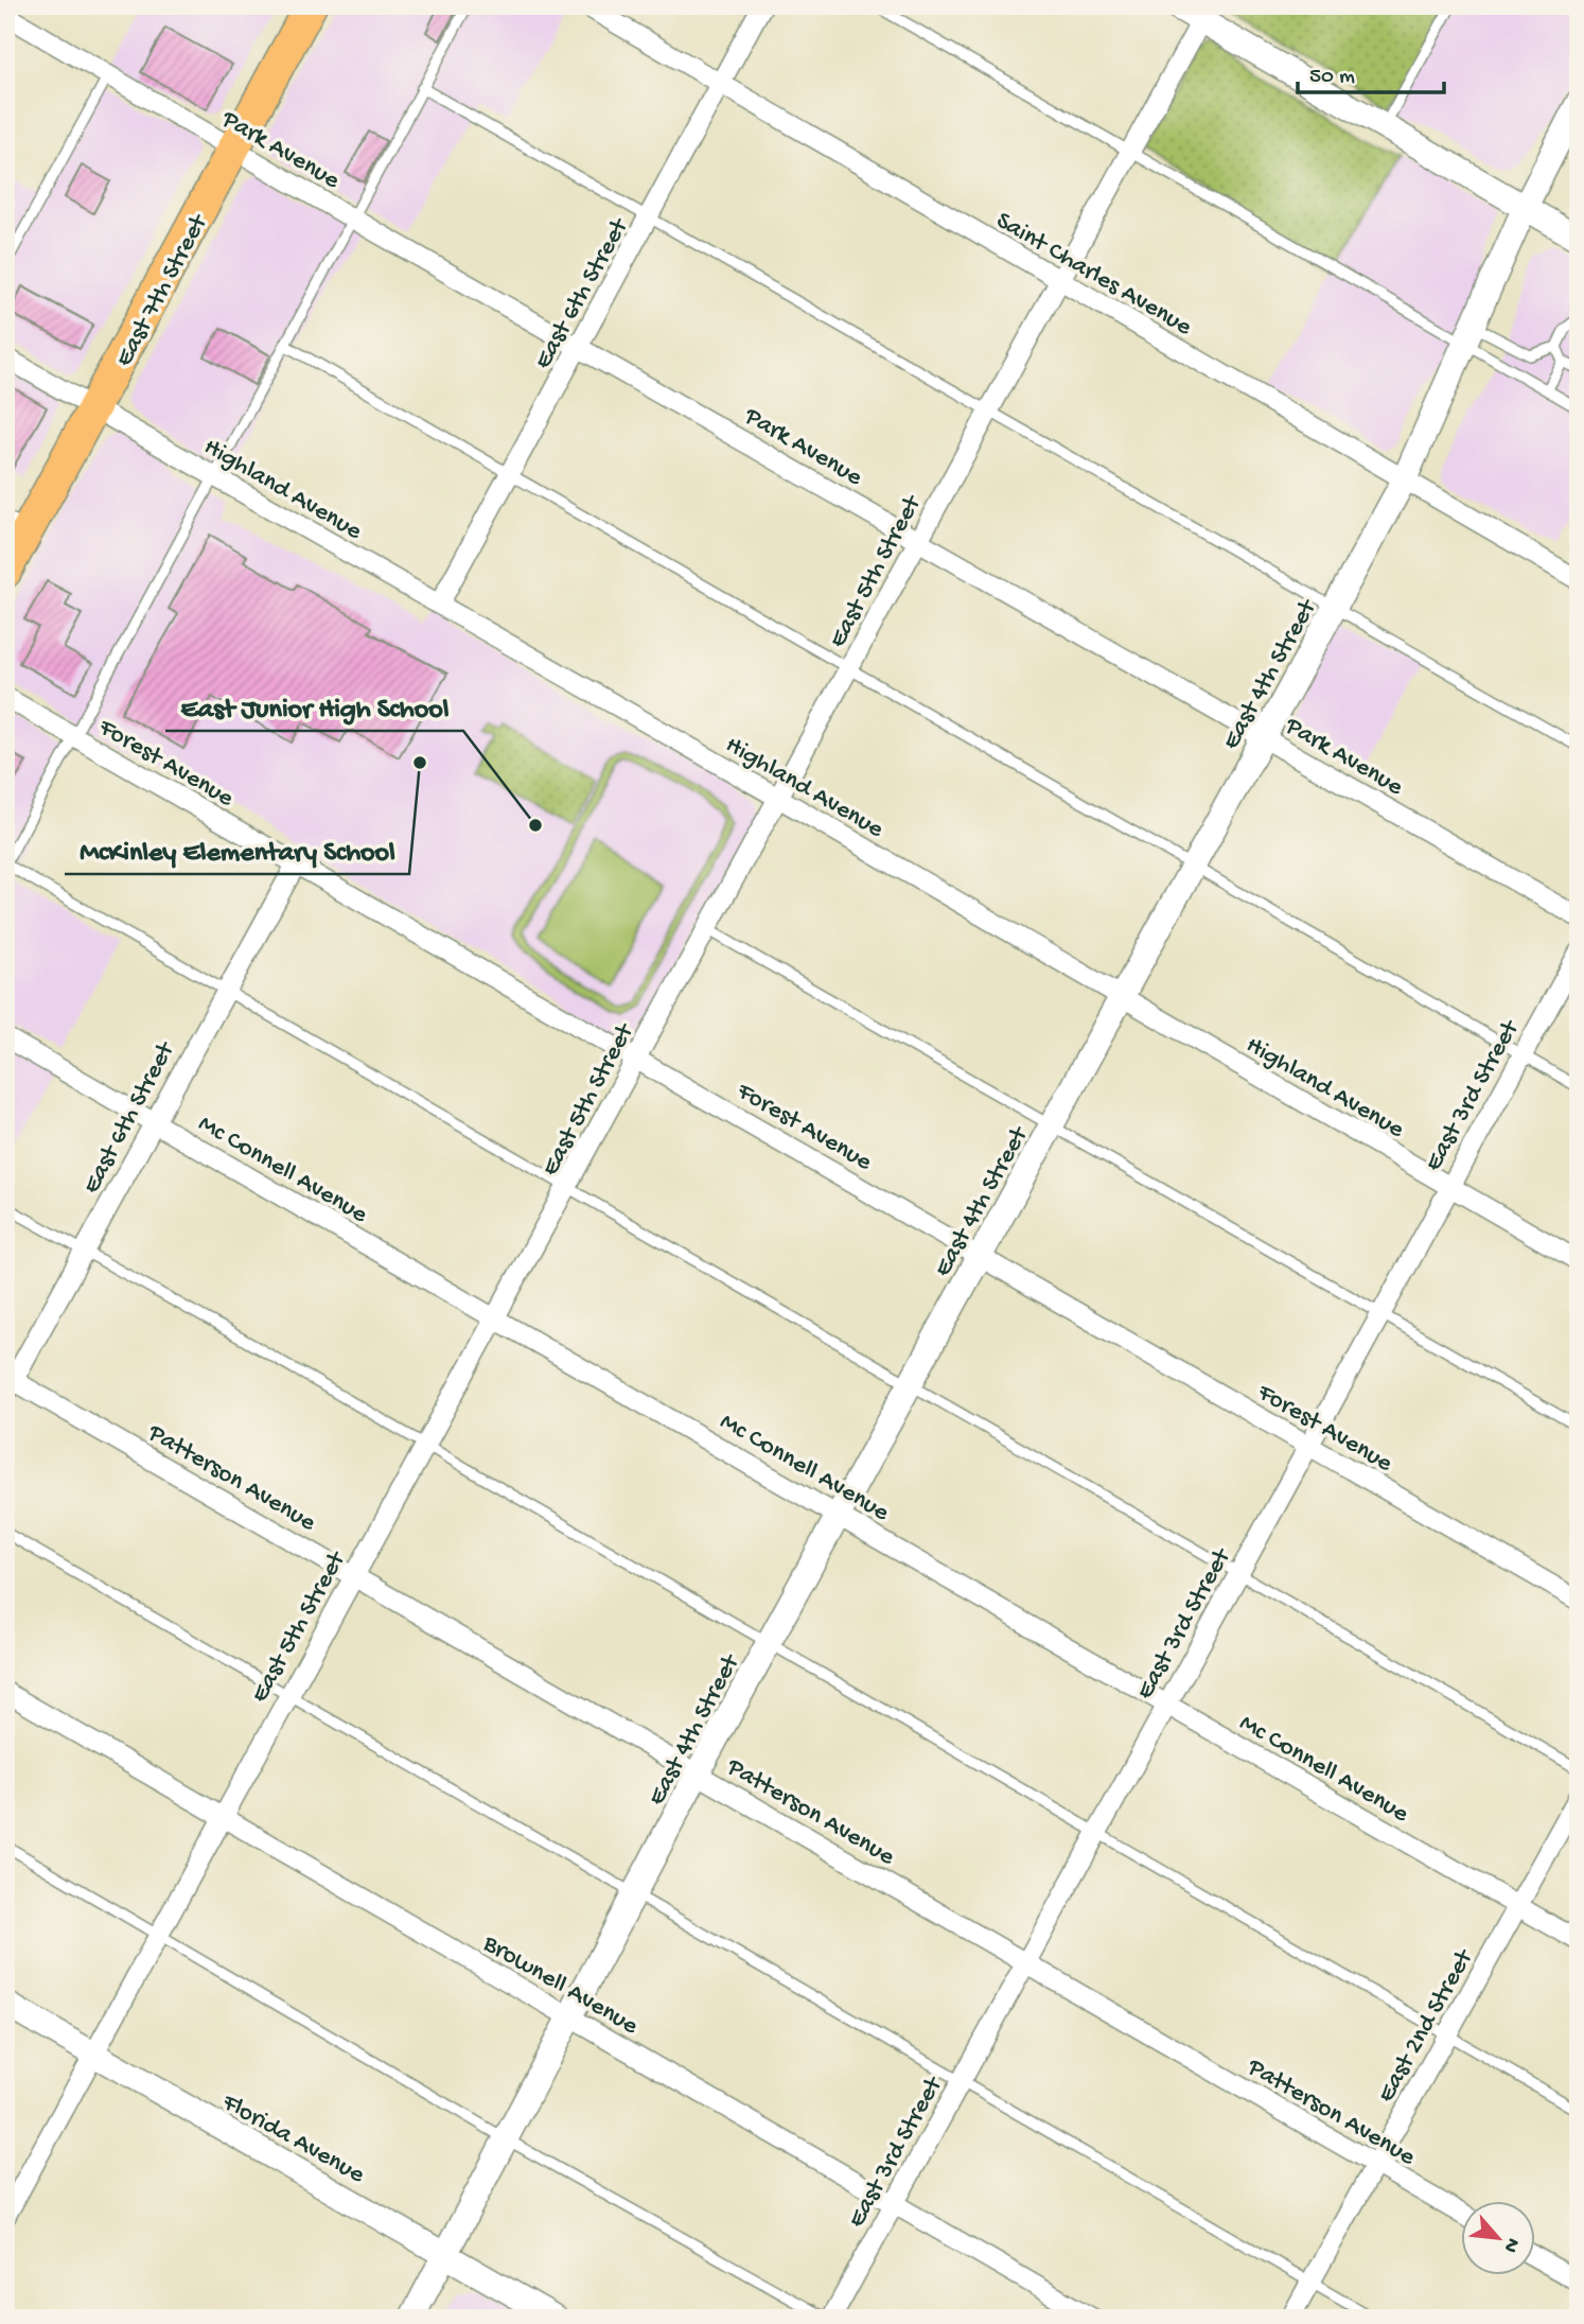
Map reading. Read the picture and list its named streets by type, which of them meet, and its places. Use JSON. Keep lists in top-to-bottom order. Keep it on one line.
{"streets":{"main road":["East 7th Street"],"street":["Park Avenue","Saint Charles Avenue","East 6th Street","Highland Avenue","East 5th Street","East 4th Street","Forest Avenue","East 3rd Street","Mc Connell Avenue","Patterson Avenue","Brownell Avenue","East 2nd Street","Florida Avenue"]},"crossings":[["Park Avenue","East 7th Street"],["Park Avenue","East 6th Street"],["Park Avenue","East 5th Street"],["Park Avenue","East 4th Street"],["Saint Charles Avenue","East 6th Street"],["Saint Charles Avenue","East 5th Street"],["Saint Charles Avenue","East 4th Street"],["East 7th Street","Highland Avenue"],["East 6th Street","Highland Avenue"],["East 6th Street","Forest Avenue"],["East 6th Street","Mc Connell Avenue"],["East 6th Street","Patterson Avenue"],["Highland Avenue","East 5th Street"],["Highland Avenue","East 4th Street"],["Highland Avenue","East 3rd Street"],["East 5th Street","Forest Avenue"],["East 5th Street","Mc Connell Avenue"],["East 5th Street","Patterson Avenue"],["East 5th Street","Brownell Avenue"],["East 5th Street","Florida Avenue"],["East 4th Street","Forest Avenue"],["East 4th Street","Mc Connell Avenue"],["East 4th Street","Patterson Avenue"],["East 4th Street","Brownell Avenue"],["East 4th Street","Florida Avenue"],["Forest Avenue","East 3rd Street"],["East 3rd Street","Mc Connell Avenue"],["East 3rd Street","Patterson Avenue"],["East 3rd Street","Brownell Avenue"],["Mc Connell Avenue","East 2nd Street"],["Patterson Avenue","East 2nd Street"]],"places":["McKinley Elementary School","East Junior High School"],"scale_bar":"50 m","north":"bottom right"}
